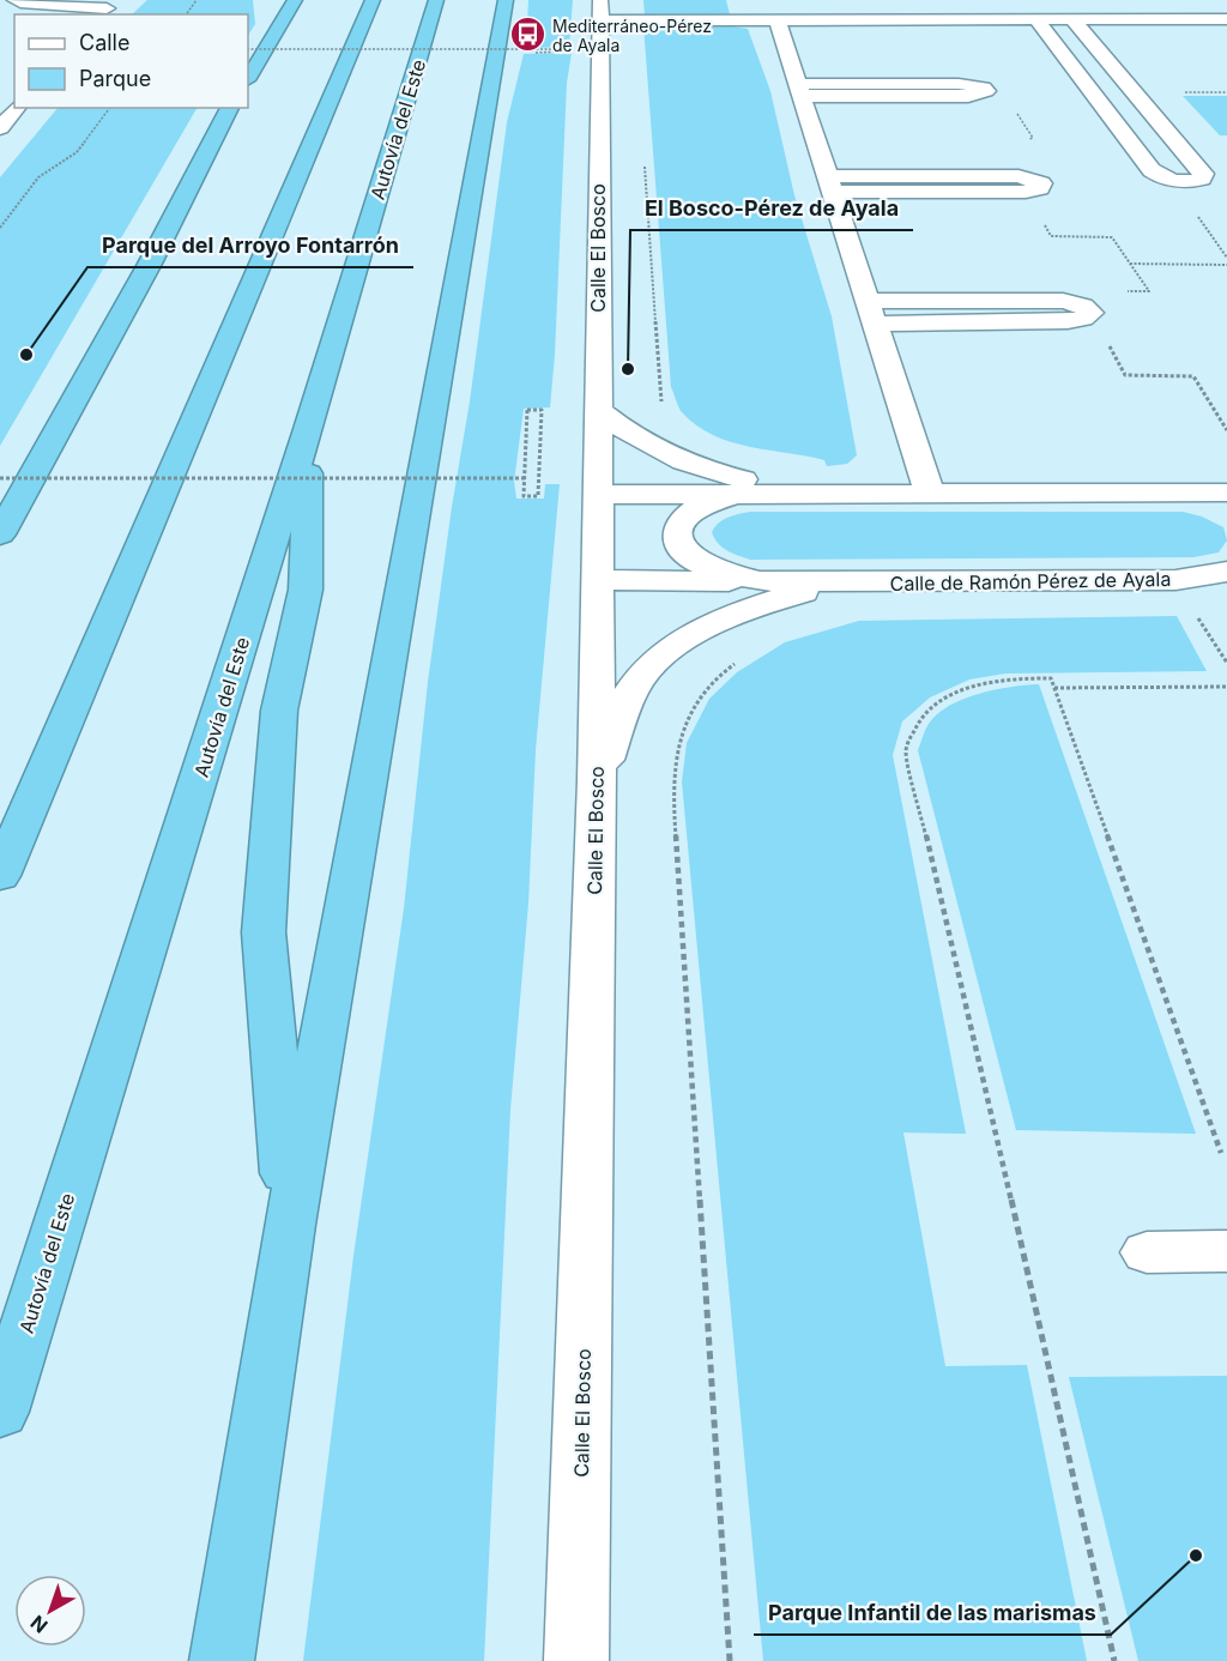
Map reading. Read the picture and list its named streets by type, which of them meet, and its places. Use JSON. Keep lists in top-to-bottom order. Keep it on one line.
{"streets":{"highway":["Autovía del Este"],"street":["Calle El Bosco","Calle de Ramón Pérez de Ayala"]},"crossings":[["Calle El Bosco","Calle de Ramón Pérez de Ayala"]],"places":{"bus stop":["Mediterráneo-Pérez de Ayala"],"other":["Parque del Arroyo Fontarrón","El Bosco-Pérez de Ayala","Parque Infantil de las marismas"]},"legend":["Calle","Parque"],"north":"bottom left"}
